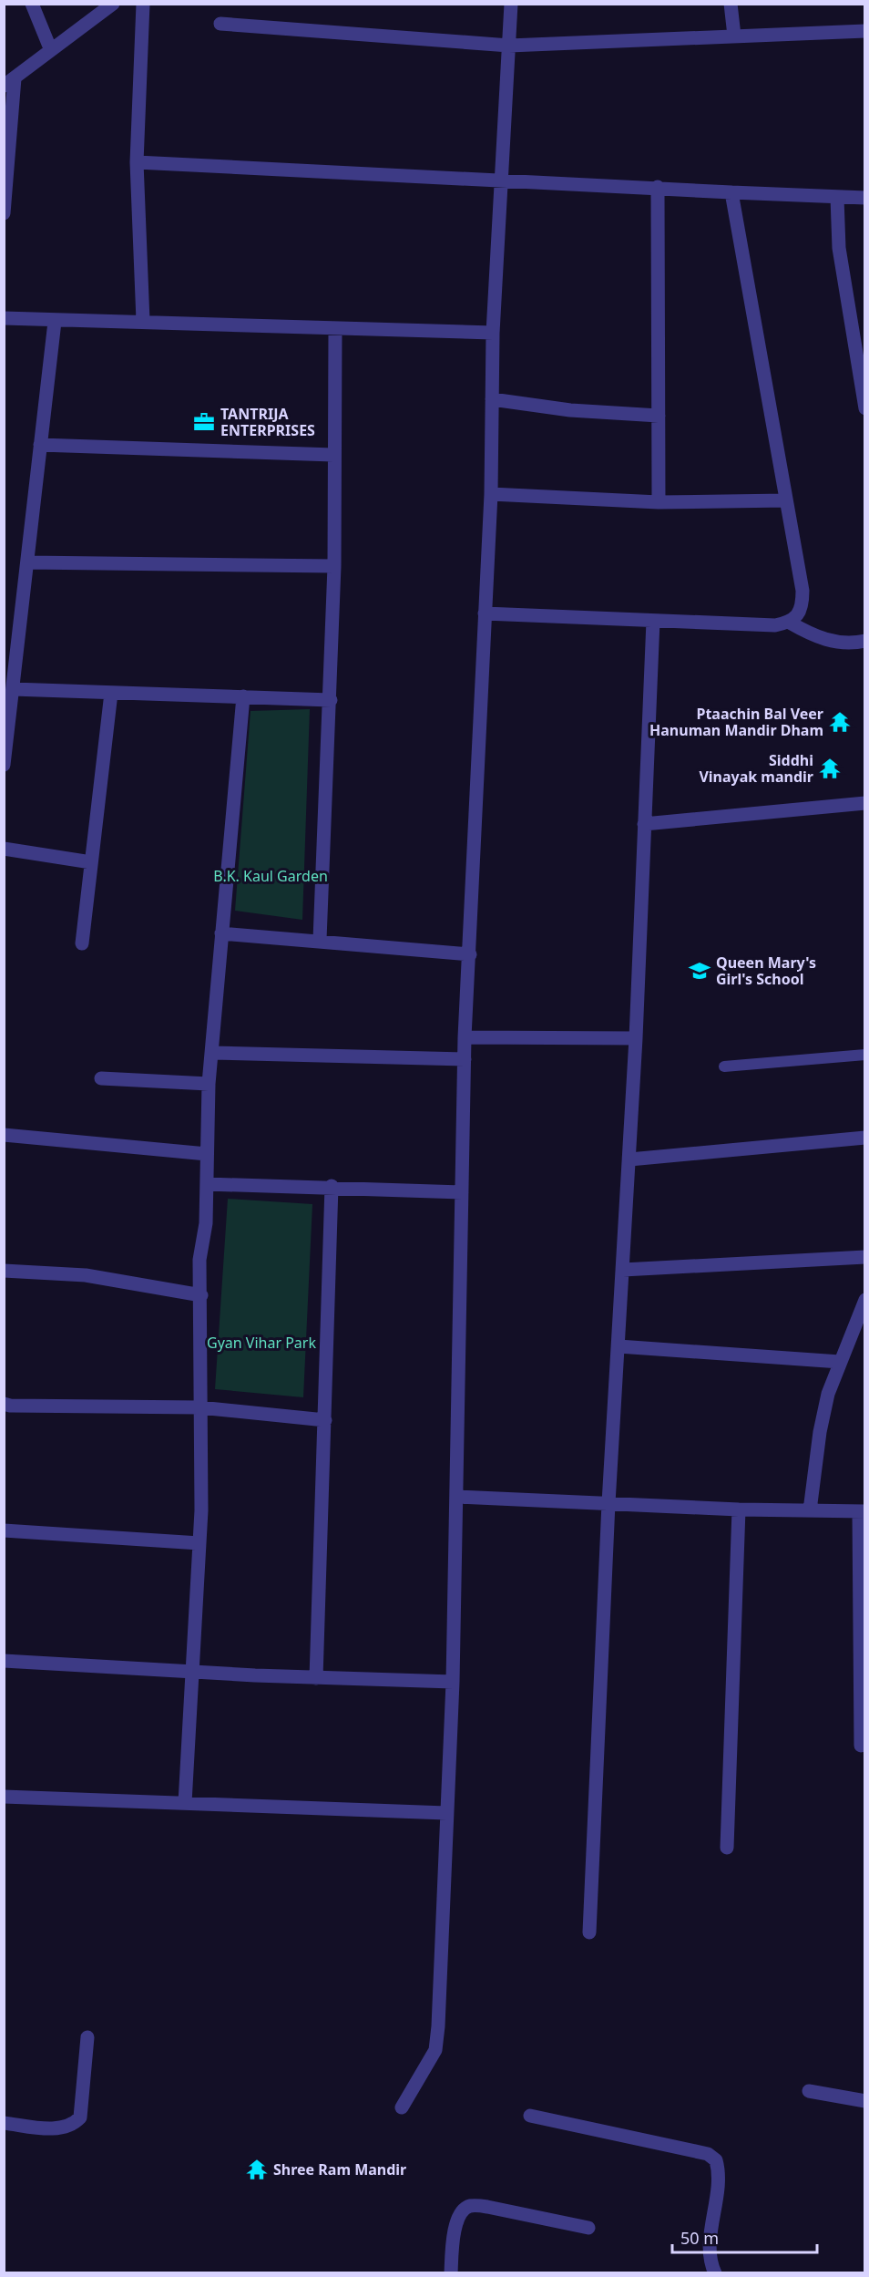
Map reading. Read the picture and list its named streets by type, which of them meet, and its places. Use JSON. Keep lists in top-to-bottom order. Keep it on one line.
{"parks":["B.K. Kaul Garden","Gyan Vihar Park"],"places":{"office":["TANTRIJA ENTERPRISES"],"temple":["Ptaachin Bal Veer Hanuman Mandir Dham","Siddhi Vinayak mandir","Shree Ram Mandir"],"school or university":["Queen Mary's Girl's School"]},"scale_bar":"50 m"}
